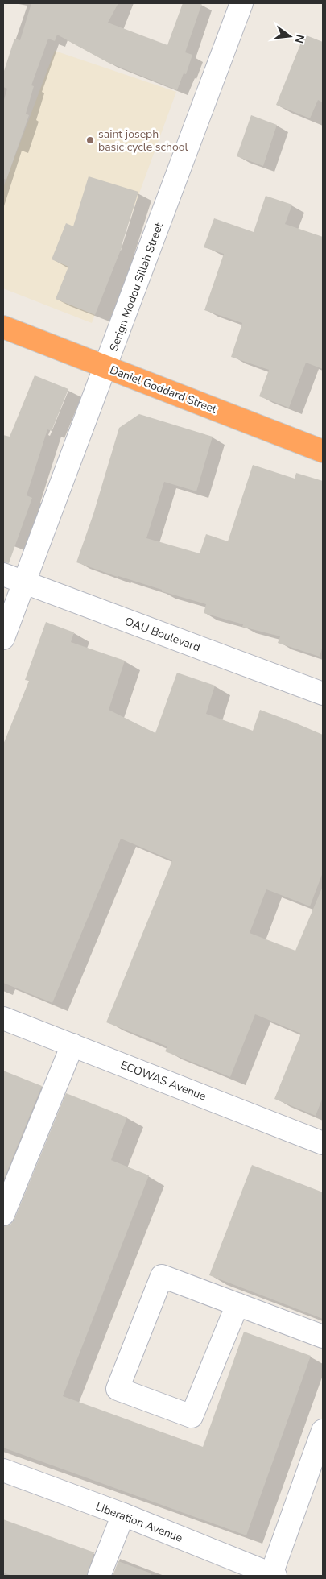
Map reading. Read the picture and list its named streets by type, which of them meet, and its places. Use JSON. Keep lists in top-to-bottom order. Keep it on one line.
{"streets":{"highway":["Daniel Goddard Street"],"street":["Serign Modou Sillah Street","OAU Boulevard","ECOWAS Avenue","Liberation Avenue"]},"crossings":[["Serign Modou Sillah Street","Daniel Goddard Street"],["Serign Modou Sillah Street","OAU Boulevard"]],"places":["saint joseph basic cycle school"],"north":"right"}
